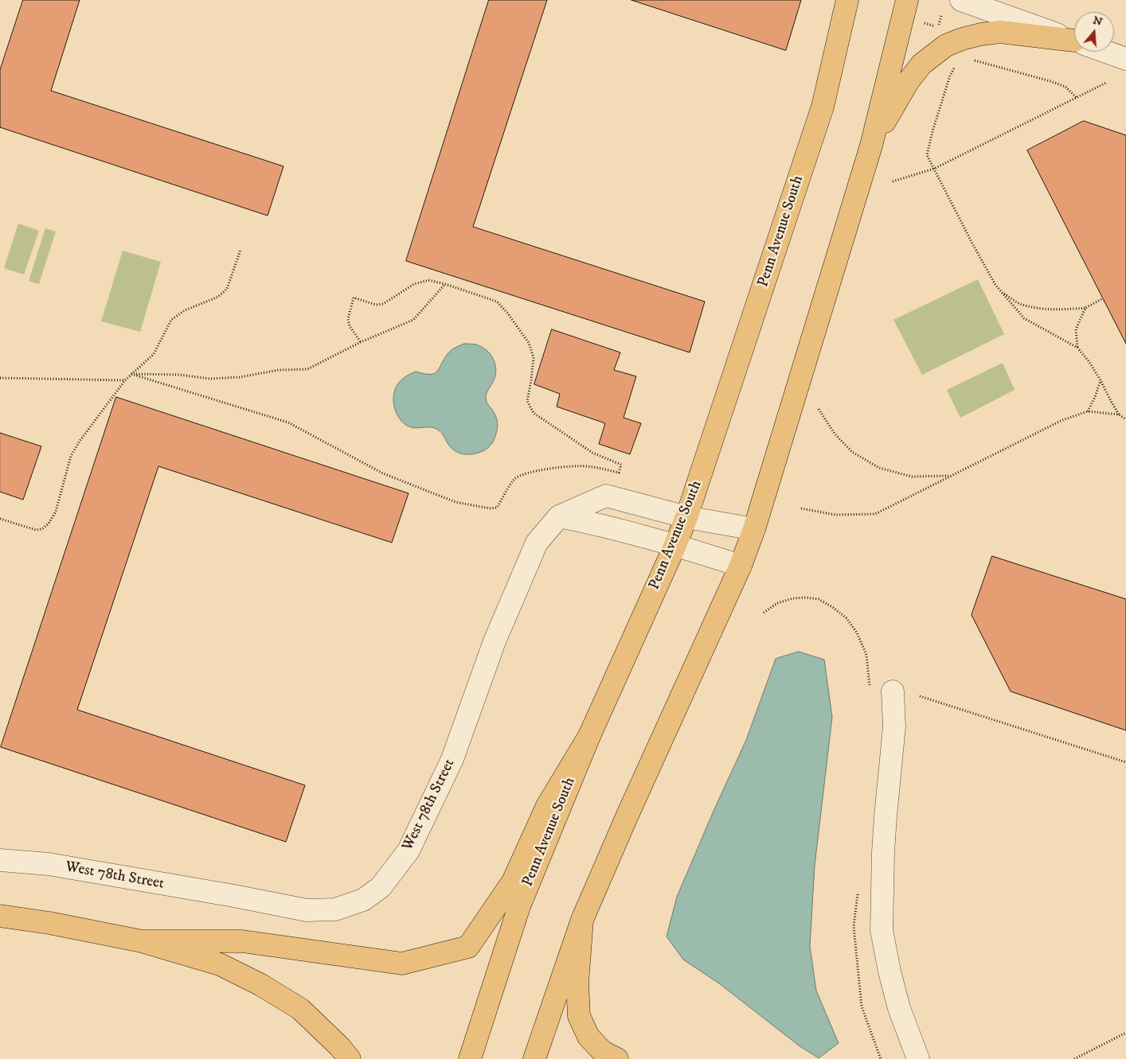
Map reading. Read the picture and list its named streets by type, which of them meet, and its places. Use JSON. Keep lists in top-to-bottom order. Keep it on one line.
{"streets":{"main road":["Penn Avenue South"],"street":["West 78th Street"]},"crossings":[["Penn Avenue South","West 78th Street"]],"north":"top"}
